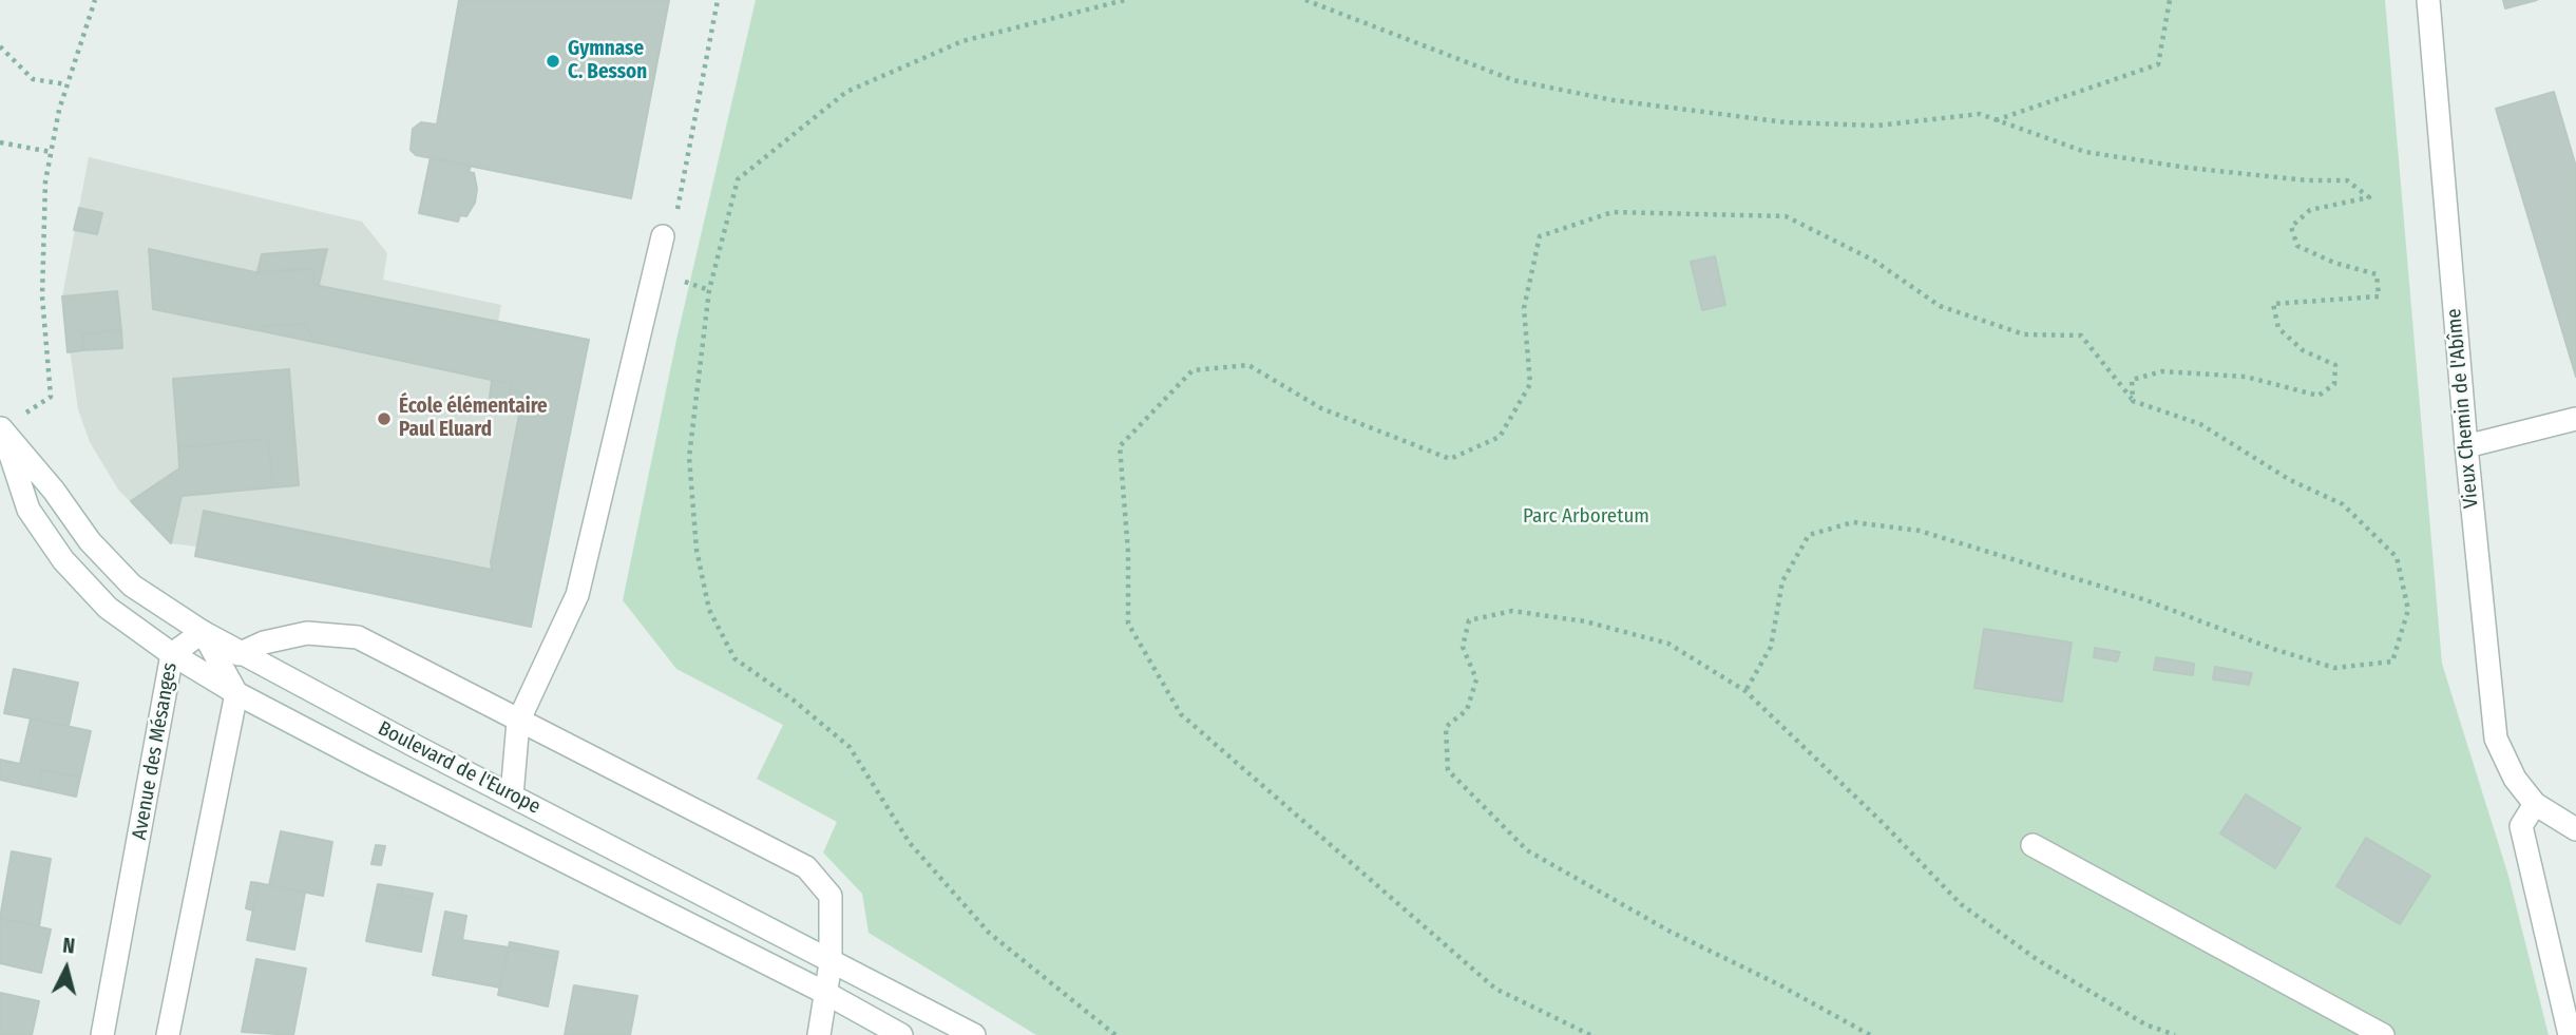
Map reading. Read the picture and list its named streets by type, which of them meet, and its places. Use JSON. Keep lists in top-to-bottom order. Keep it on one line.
{"streets":{"main road":["Vieux Chemin de l'Abîme","Avenue des Mésanges","Boulevard de l'Europe"]},"crossings":[["Avenue des Mésanges","Boulevard de l'Europe"]],"parks":["Parc Arboretum"],"places":["Gymnase C. Besson","École élémentaire Paul Eluard"],"north":"top"}
